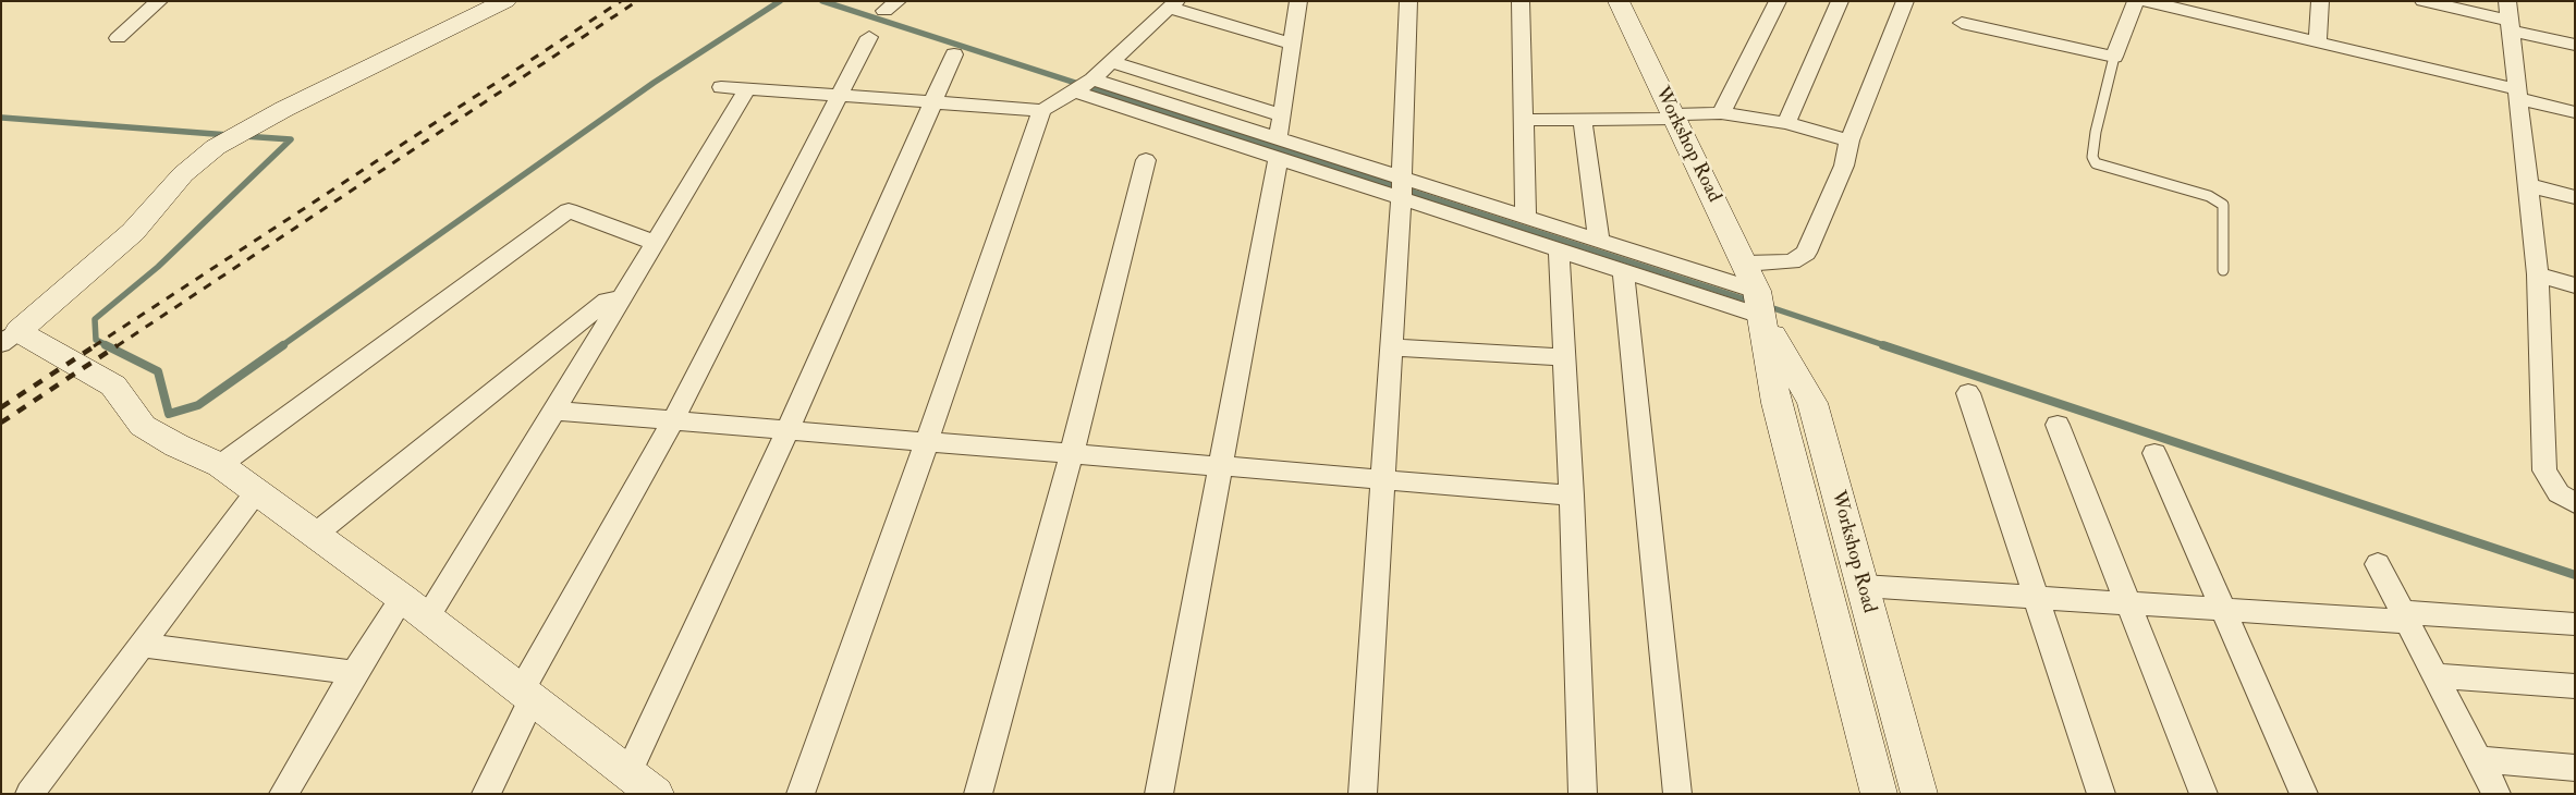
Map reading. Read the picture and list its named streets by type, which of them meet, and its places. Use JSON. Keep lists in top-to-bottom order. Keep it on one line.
{"streets":{"street":["Workshop Road"]}}
